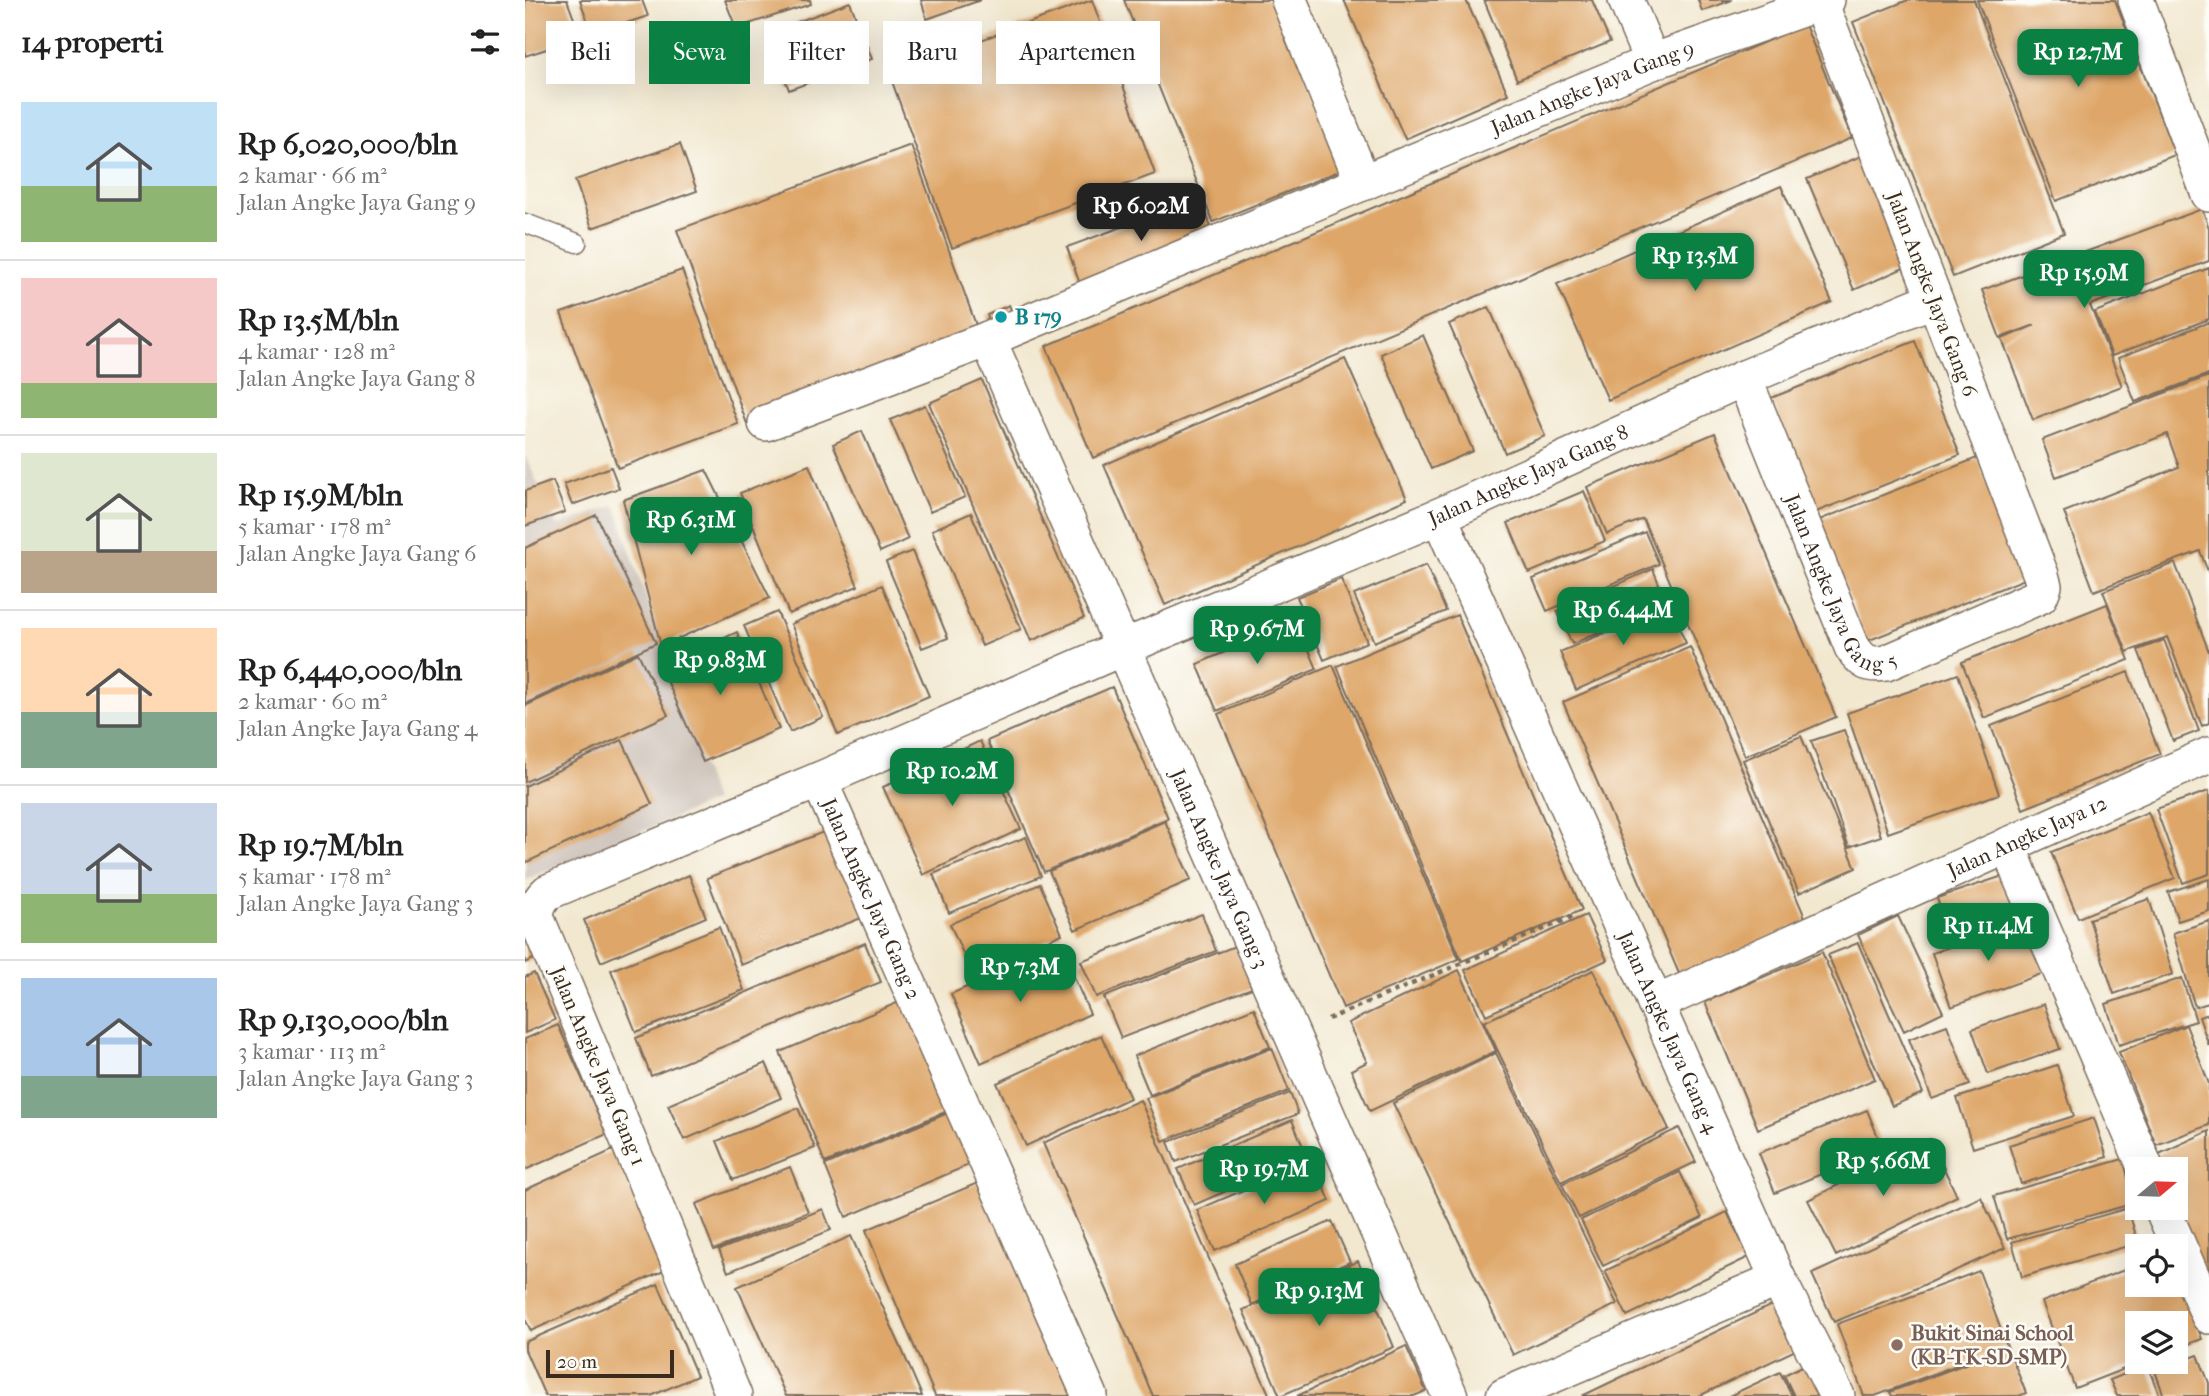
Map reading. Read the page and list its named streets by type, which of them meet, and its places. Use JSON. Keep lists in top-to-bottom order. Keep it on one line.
{"streets":{"street":["Jalan Angke Jaya Gang 9","Jalan Angke Jaya Gang 6","Jalan Angke Jaya Gang 8","Jalan Angke Jaya Gang 5","Jalan Angke Jaya 12","Jalan Angke Jaya Gang 3","Jalan Angke Jaya Gang 2","Jalan Angke Jaya Gang 4","Jalan Angke Jaya Gang 1"]},"crossings":[["Jalan Angke Jaya Gang 9","Jalan Angke Jaya Gang 6"],["Jalan Angke Jaya Gang 9","Jalan Angke Jaya Gang 3"],["Jalan Angke Jaya Gang 6","Jalan Angke Jaya Gang 8"],["Jalan Angke Jaya Gang 6","Jalan Angke Jaya Gang 5"],["Jalan Angke Jaya Gang 8","Jalan Angke Jaya Gang 5"],["Jalan Angke Jaya Gang 8","Jalan Angke Jaya Gang 3"],["Jalan Angke Jaya Gang 8","Jalan Angke Jaya Gang 2"],["Jalan Angke Jaya Gang 8","Jalan Angke Jaya Gang 4"],["Jalan Angke Jaya 12","Jalan Angke Jaya Gang 4"],["Jalan Angke Jaya Gang 3","Jalan Angke Jaya Gang 2"],["Jalan Angke Jaya Gang 2","Jalan Angke Jaya Gang 1"]],"places":["B 179","Bukit Sinai School (KB-TK-SD-SMP)"],"scale_bar":"20 m","north":"right","page":{"heading":"14 properti","chip":["Beli","Sewa","Filter","Baru","Apartemen"],"price":["Rp 12.7M","Rp 6.02M","Rp 13.5M","Rp 15.9M","Rp 6.31M","Rp 6.44M","Rp 9.67M","Rp 9.83M","Rp 10.2M","Rp 11.4M","Rp 7.3M","Rp 5.66M","Rp 19.7M","Rp 9.13M"],"list":[{"name":"Rp 6,020,000/bln","note":"2 kamar · 66 m² · Jalan Angke Jaya Gang 9"},{"name":"Rp 13.5M/bln","note":"4 kamar · 128 m² · Jalan Angke Jaya Gang 8"},{"name":"Rp 15.9M/bln","note":"5 kamar · 178 m² · Jalan Angke Jaya Gang 6"},{"name":"Rp 6,440,000/bln","note":"2 kamar · 60 m² · Jalan Angke Jaya Gang 4"},{"name":"Rp 19.7M/bln","note":"5 kamar · 178 m² · Jalan Angke Jaya Gang 3"},{"name":"Rp 9,130,000/bln","note":"3 kamar · 113 m² · Jalan Angke Jaya Gang 3"}],"scale":"20 m"}}
